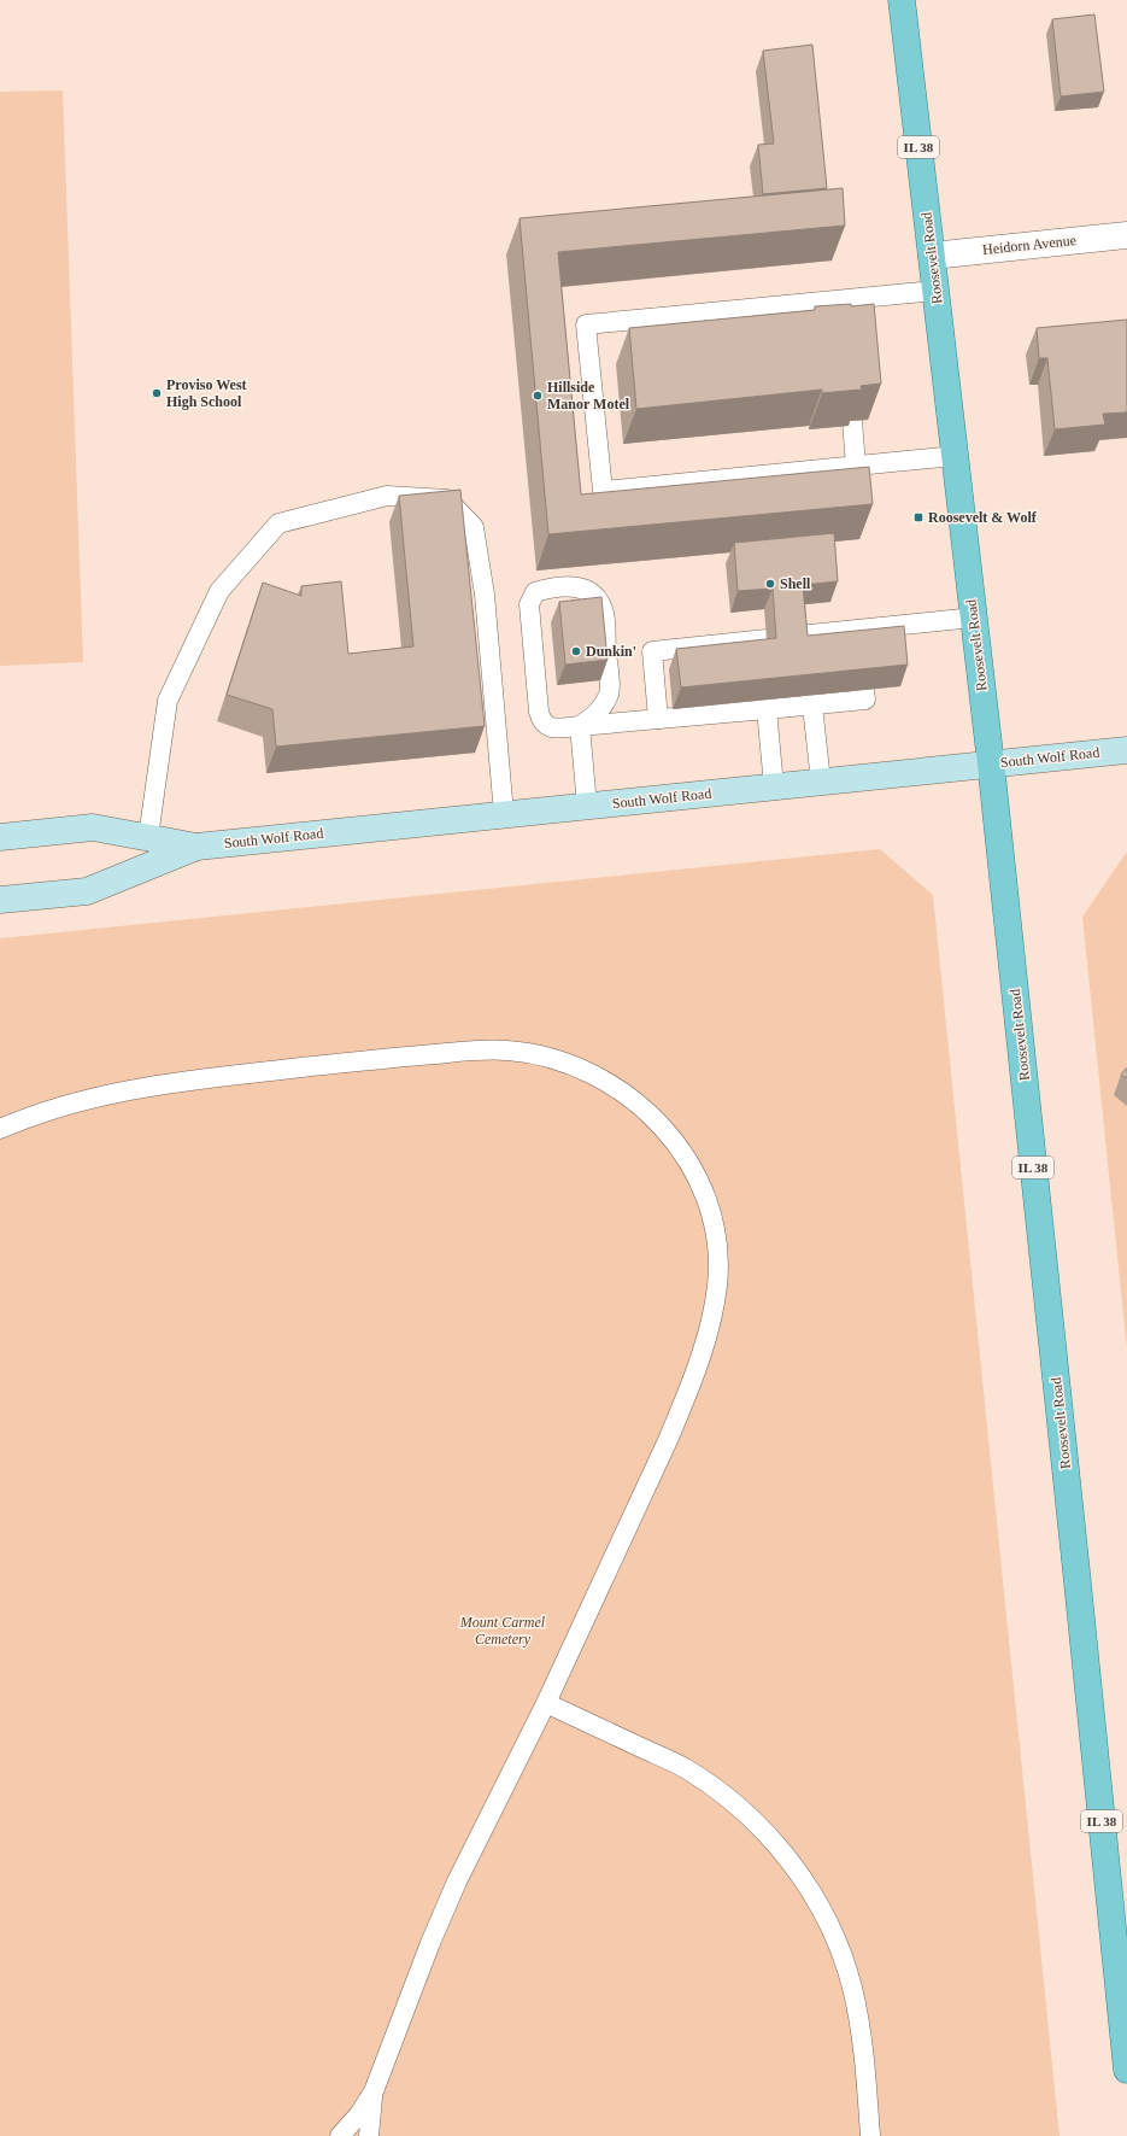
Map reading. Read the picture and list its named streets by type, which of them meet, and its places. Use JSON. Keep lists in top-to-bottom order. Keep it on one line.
{"streets":{"main road":["IL 38","Roosevelt Road","South Wolf Road"],"street":["Heidorn Avenue"]},"crossings":[["Heidorn Avenue","Roosevelt Road"],["Roosevelt Road","South Wolf Road"]],"parks":["Mount Carmel Cemetery"],"places":{"other":["Proviso West High School","Hillside Manor Motel","Shell","Dunkin'"],"transit":["Roosevelt & Wolf"]}}
